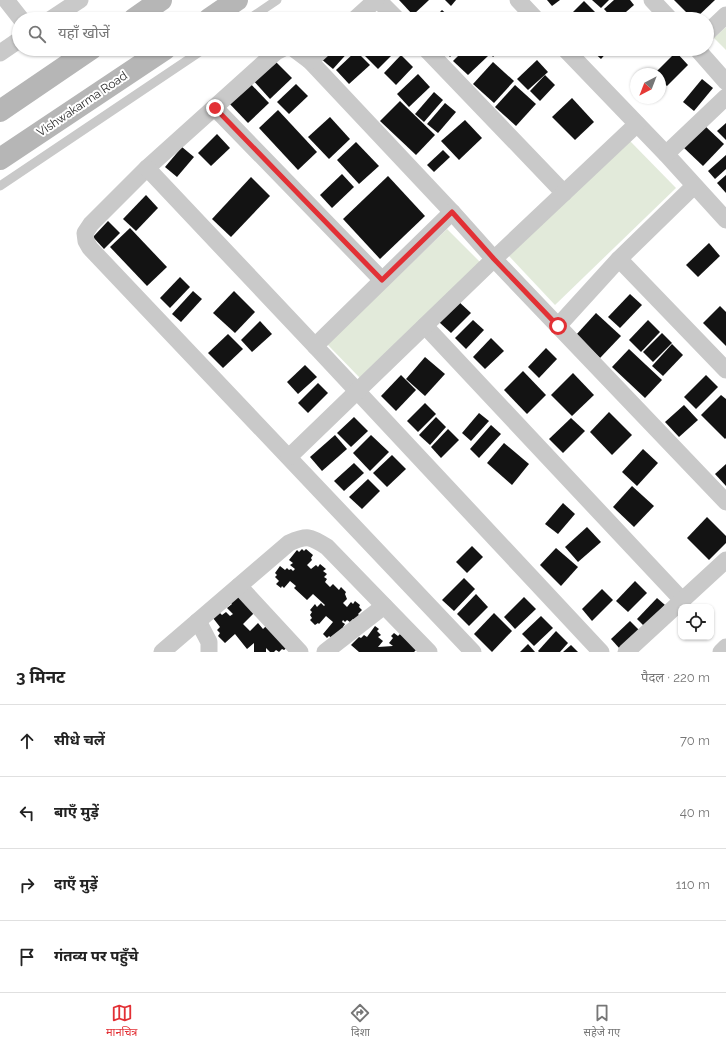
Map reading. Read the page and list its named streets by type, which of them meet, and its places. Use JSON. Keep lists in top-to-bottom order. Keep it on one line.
{"streets":{"street":["Vishwakarma Road"]},"north":"bottom left","page":{"search":"यहाँ खोजें","heading":["3 मिनट","पैदल · 220 m"],"list":[["सीधे चलें","70 m"],["बाएँ मुड़ें","40 m"],["दाएँ मुड़ें","110 m"],"गंतव्य पर पहुँचे"],"nav":["मानचित्र","दिशा","सहेजे गए"]}}
